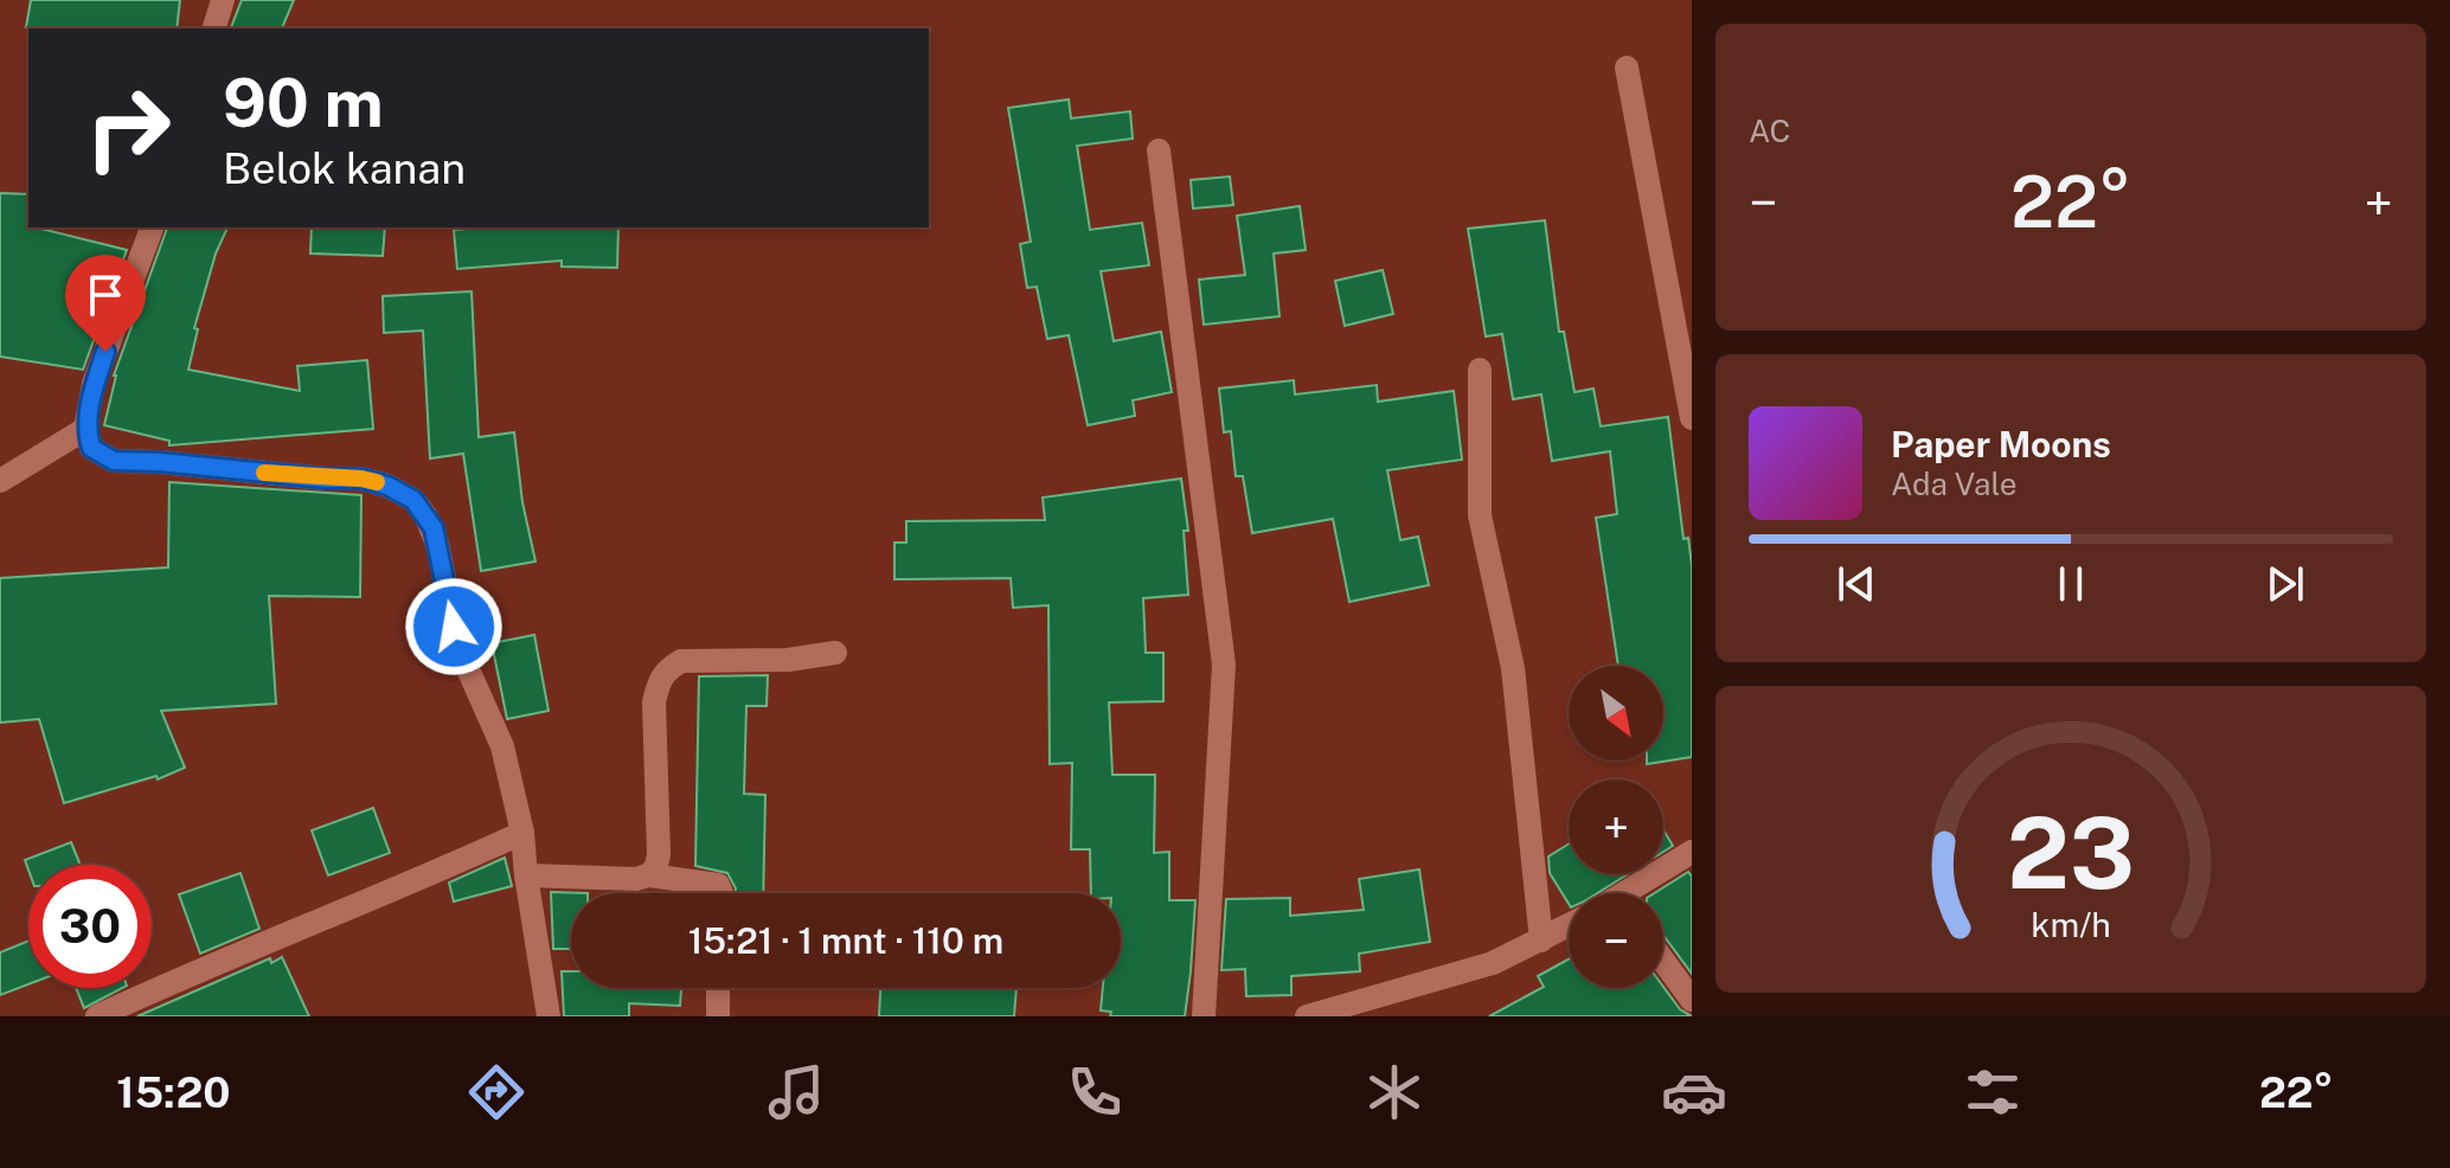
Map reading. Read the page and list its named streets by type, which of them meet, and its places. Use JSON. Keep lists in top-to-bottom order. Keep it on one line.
{"north":"bottom right","page":{"tile":"AC","turn":["90 m","Belok kanan"],"heat":["−","22°","+"],"song":["Paper Moons","Ada Vale"],"map_buttons":["+","−"],"limit":"30","trip":"15:21 · 1 mnt · 110 m","tabs":["15:20","22°"],"gauge":["23","km/h"]}}
